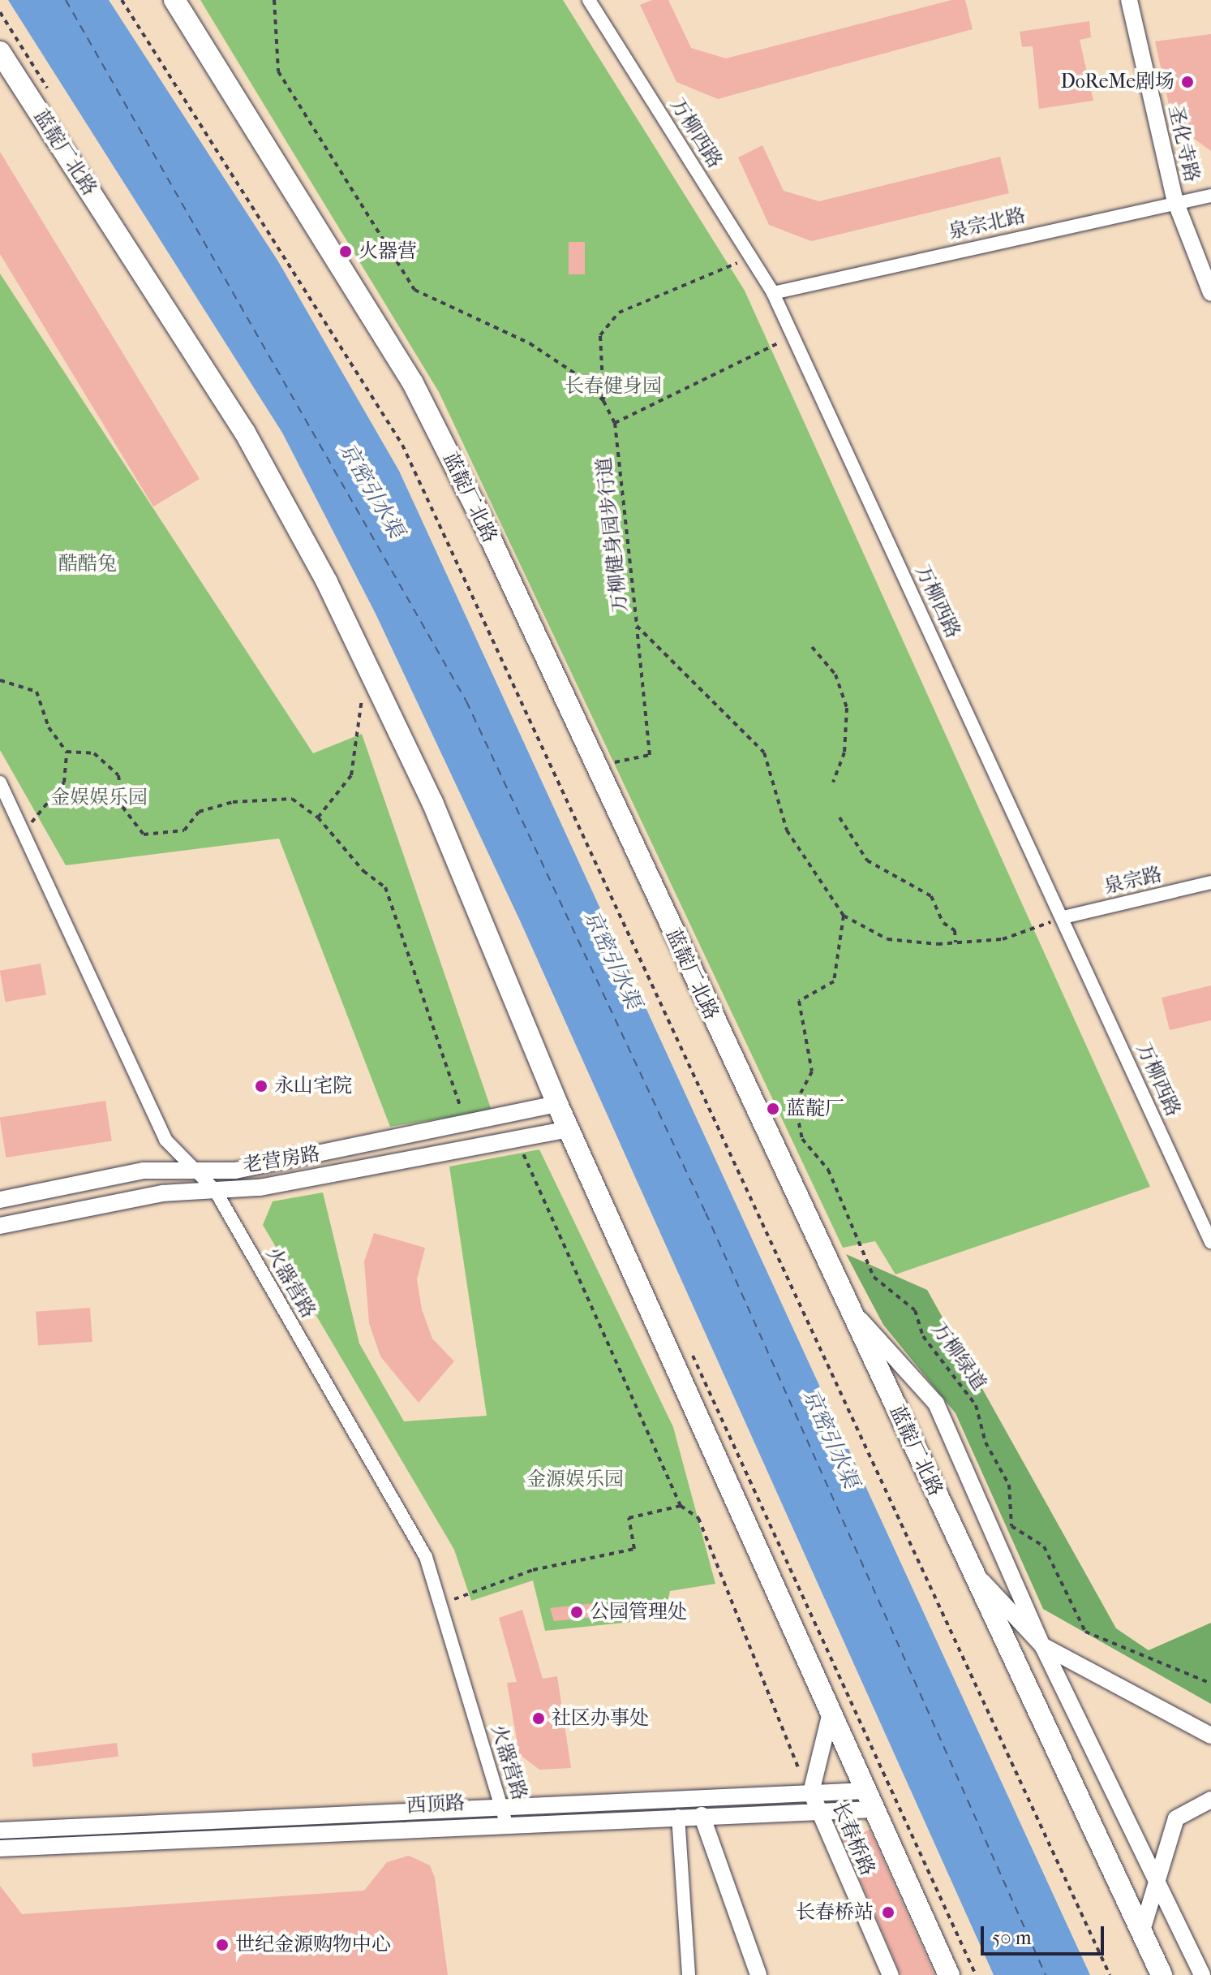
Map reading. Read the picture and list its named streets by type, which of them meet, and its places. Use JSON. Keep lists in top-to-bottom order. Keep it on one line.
{"streets":{"highway":["蓝靛厂北路"],"street":["万柳西路","圣化寺路","泉宗北路","泉宗路","老营房路","火器营路","西顶路","长春桥路"],"path":["万柳健身园步行道","万柳绿道"]},"crossings":[["万柳西路","泉宗北路"],["万柳西路","万柳健身园步行道"],["万柳西路","泉宗路"],["圣化寺路","泉宗北路"],["蓝靛厂北路","老营房路"],["蓝靛厂北路","西顶路"],["蓝靛厂北路","长春桥路"],["万柳健身园步行道","泉宗路"],["万柳健身园步行道","万柳绿道"],["老营房路","火器营路"],["火器营路","西顶路"],["西顶路","长春桥路"]],"water":["京密引水渠"],"parks":["长春健身园","酷酷兔","金娱娱乐园","金源娱乐园"],"places":["DoReMe剧场","火器营","永山宅院","蓝靛厂","公园管理处","社区办事处","长春桥站","世纪金源购物中心"],"scale_bar":"50 m"}
